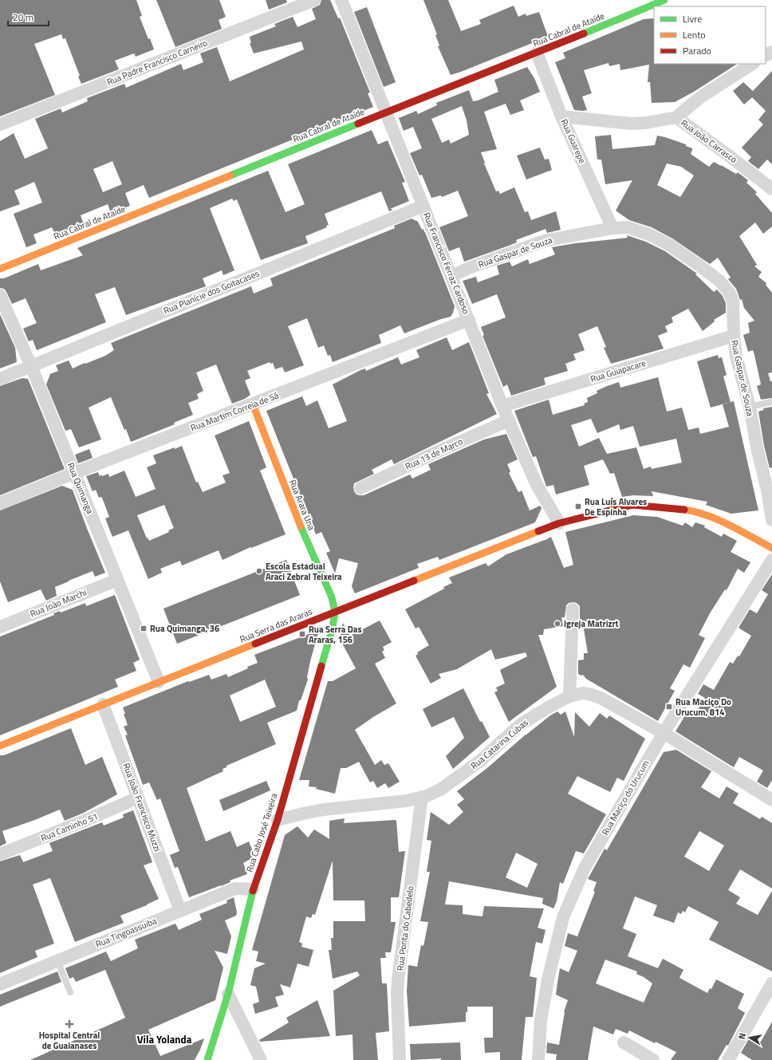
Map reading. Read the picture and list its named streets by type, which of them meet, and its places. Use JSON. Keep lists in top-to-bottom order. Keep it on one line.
{"streets":{"street":["Rua Cabral de Ataíde","Rua Padre Francisco Carneiro","Rua Guarepe","Rua João Carrasco","Rua Gaspar de Souza","Rua Francisco Ferraz Cardoso","Rua Planície dos Goitacases","Rua Guiapacare","Rua Martim Correia de Sá","Rua 13 de Marco","Rua Quimanga","Rua Arara Una","Rua João Marchi","Rua Serra das Araras","Rua Catarina Cubas","Rua Maciço do Urucum","Rua João Francisco Muzzi","Rua Caminho 51","Rua Cabo José Teixeira","Rua Ponta do Cabedelo","Rua Tingoassuiba"]},"crossings":[["Rua Cabral de Ataíde","Rua Guarepe"],["Rua Cabral de Ataíde","Rua Francisco Ferraz Cardoso"],["Rua Guarepe","Rua João Carrasco"],["Rua Guarepe","Rua Gaspar de Souza"],["Rua Gaspar de Souza","Rua Francisco Ferraz Cardoso"],["Rua Gaspar de Souza","Rua Guiapacare"],["Rua Francisco Ferraz Cardoso","Rua Planície dos Goitacases"],["Rua Francisco Ferraz Cardoso","Rua Guiapacare"],["Rua Francisco Ferraz Cardoso","Rua Martim Correia de Sá"],["Rua Francisco Ferraz Cardoso","Rua 13 de Marco"],["Rua Francisco Ferraz Cardoso","Rua Serra das Araras"],["Rua Planície dos Goitacases","Rua Quimanga"],["Rua Martim Correia de Sá","Rua Quimanga"],["Rua Martim Correia de Sá","Rua Arara Una"],["Rua Quimanga","Rua João Marchi"],["Rua Quimanga","Rua Serra das Araras"],["Rua Arara Una","Rua Serra das Araras"],["Rua Arara Una","Rua Cabo José Teixeira"],["Rua Serra das Araras","Rua João Francisco Muzzi"],["Rua Serra das Araras","Rua Cabo José Teixeira"],["Rua Catarina Cubas","Rua Maciço do Urucum"],["Rua Catarina Cubas","Rua Cabo José Teixeira"],["Rua Catarina Cubas","Rua Ponta do Cabedelo"],["Rua João Francisco Muzzi","Rua Caminho 51"],["Rua João Francisco Muzzi","Rua Tingoassuiba"],["Rua Cabo José Teixeira","Rua Tingoassuiba"]],"districts":["Vila Yolanda"],"places":{"transit":["Rua Luís Alvares De Espinha","Rua Quimanga, 36","Rua Serra Das Araras, 156","Rua Maciço Do Urucum, 814"],"other":["Escola Estadual Araci Zebral Teixeira","Igreja Matrizrt"],"health":["Hospital Central de Guaianases"]},"legend":["Livre","Lento","Parado"],"scale_bar":"20 m","north":"left"}
